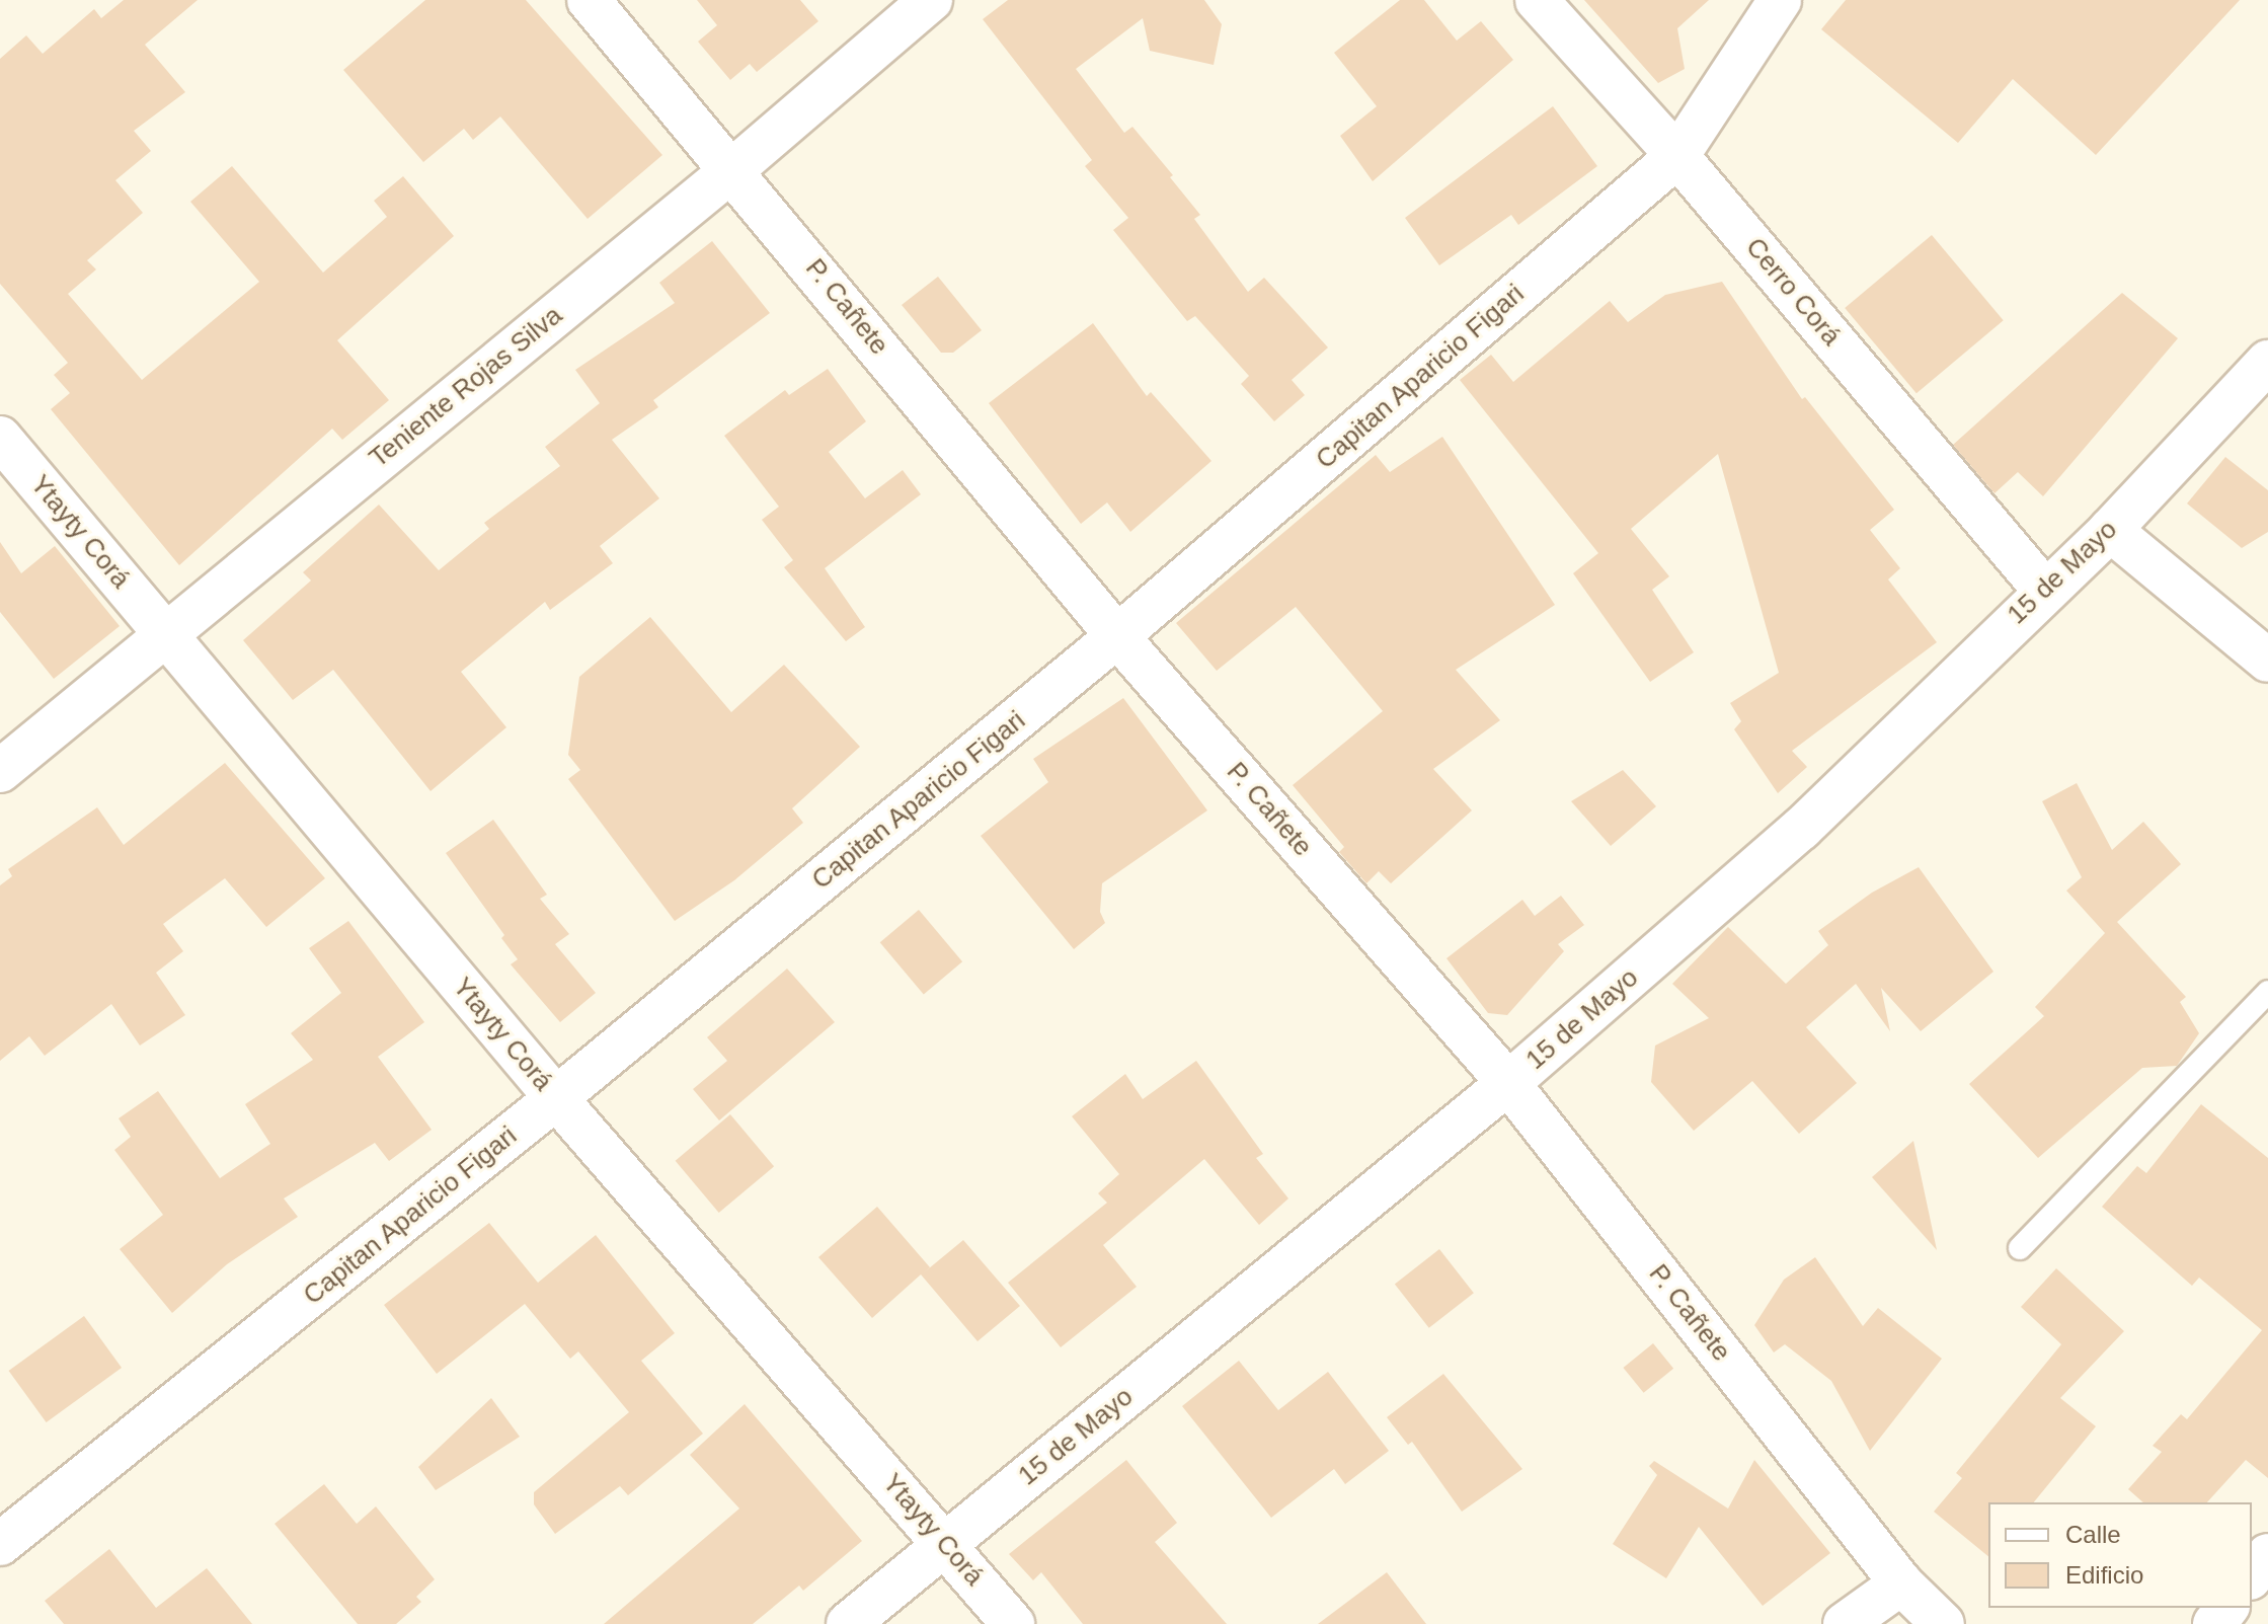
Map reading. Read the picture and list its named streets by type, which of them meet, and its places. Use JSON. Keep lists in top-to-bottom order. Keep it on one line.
{"streets":{"street":["Cerro Corá","P. Cañete","Capitan Aparicio Figari","Teniente Rojas Silva","Ytayty Corá","15 de Mayo"]},"crossings":[["Cerro Corá","Capitan Aparicio Figari"],["Cerro Corá","15 de Mayo"],["P. Cañete","Capitan Aparicio Figari"],["P. Cañete","Teniente Rojas Silva"],["P. Cañete","15 de Mayo"],["Capitan Aparicio Figari","Ytayty Corá"],["Teniente Rojas Silva","Ytayty Corá"],["Ytayty Corá","15 de Mayo"]],"legend":["Calle","Edificio"]}
